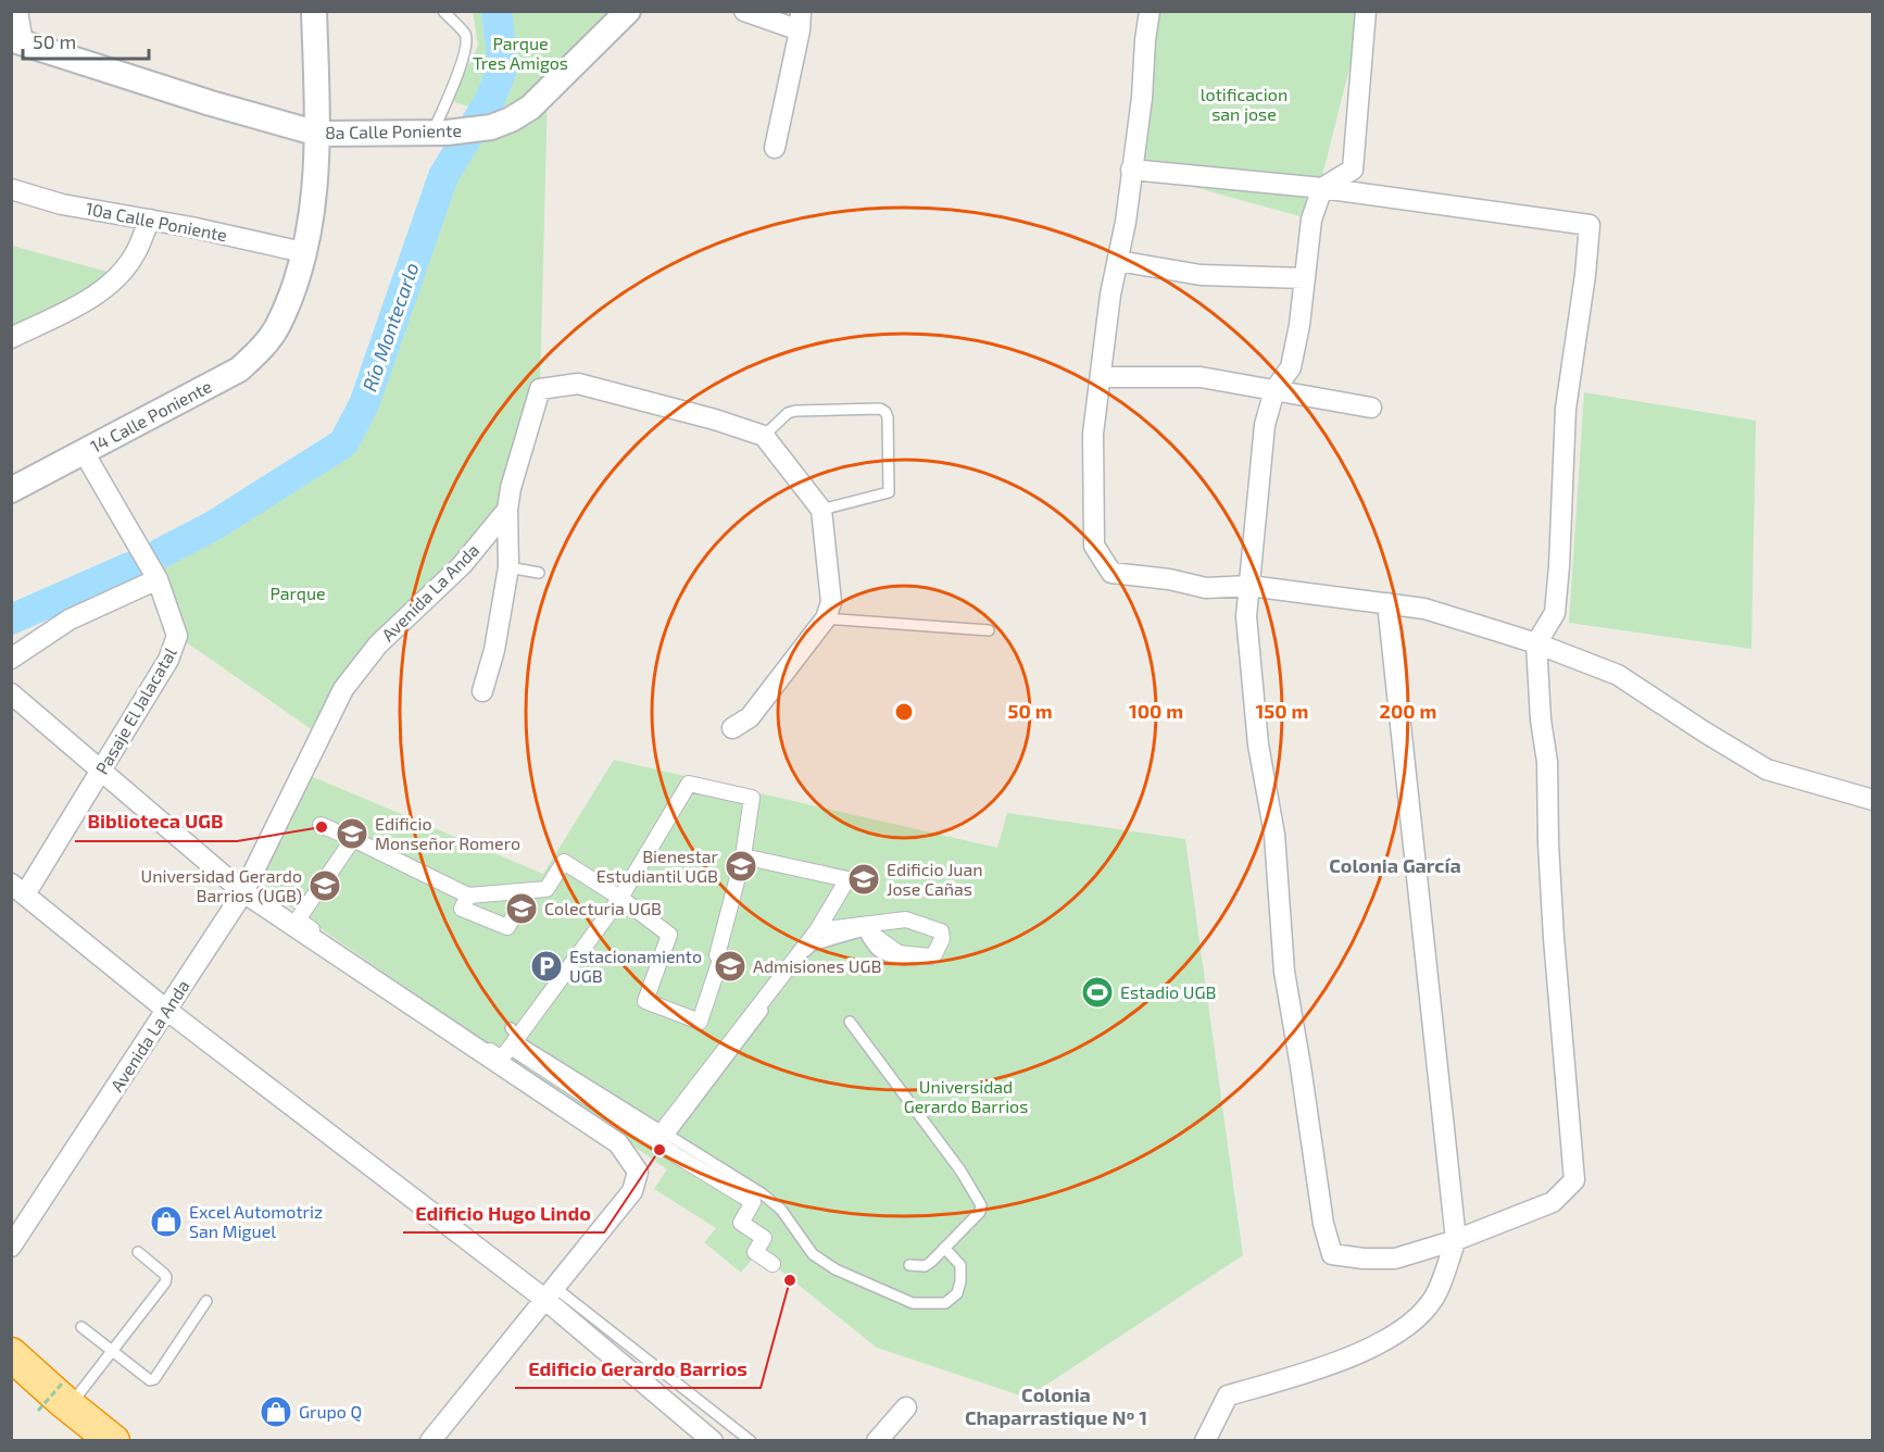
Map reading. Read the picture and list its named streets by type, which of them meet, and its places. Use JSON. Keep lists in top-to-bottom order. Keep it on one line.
{"streets":{"street":["8a Calle Poniente","10a Calle Poniente","14 Calle Poniente","Avenida La Anda","Pasaje El Jalacatal"]},"crossings":[["8a Calle Poniente","14 Calle Poniente"],["10a Calle Poniente","14 Calle Poniente"],["14 Calle Poniente","Pasaje El Jalacatal"]],"districts":["Colonia García","Colonia Chaparrastique Nº 1"],"water":["Río Montecarlo"],"parks":["Parque Tres Amigos","lotificacion san jose","Parque","Universidad Gerardo Barrios"],"places":{"other":["Biblioteca UGB","Edificio Hugo Lindo","Edificio Gerardo Barrios"],"school or university":["Edificio Monseñor Romero","Bienestar Estudiantil UGB","Edificio Juan Jose Cañas","Universidad Gerardo Barrios (UGB)","Colecturia UGB","Admisiones UGB"],"parking":["Estacionamiento UGB"],"sports":["Estadio UGB"],"shop":["Excel Automotriz San Miguel","Grupo Q"]},"scale_bar":"50 m","rings":["50 m","100 m","150 m","200 m"]}
